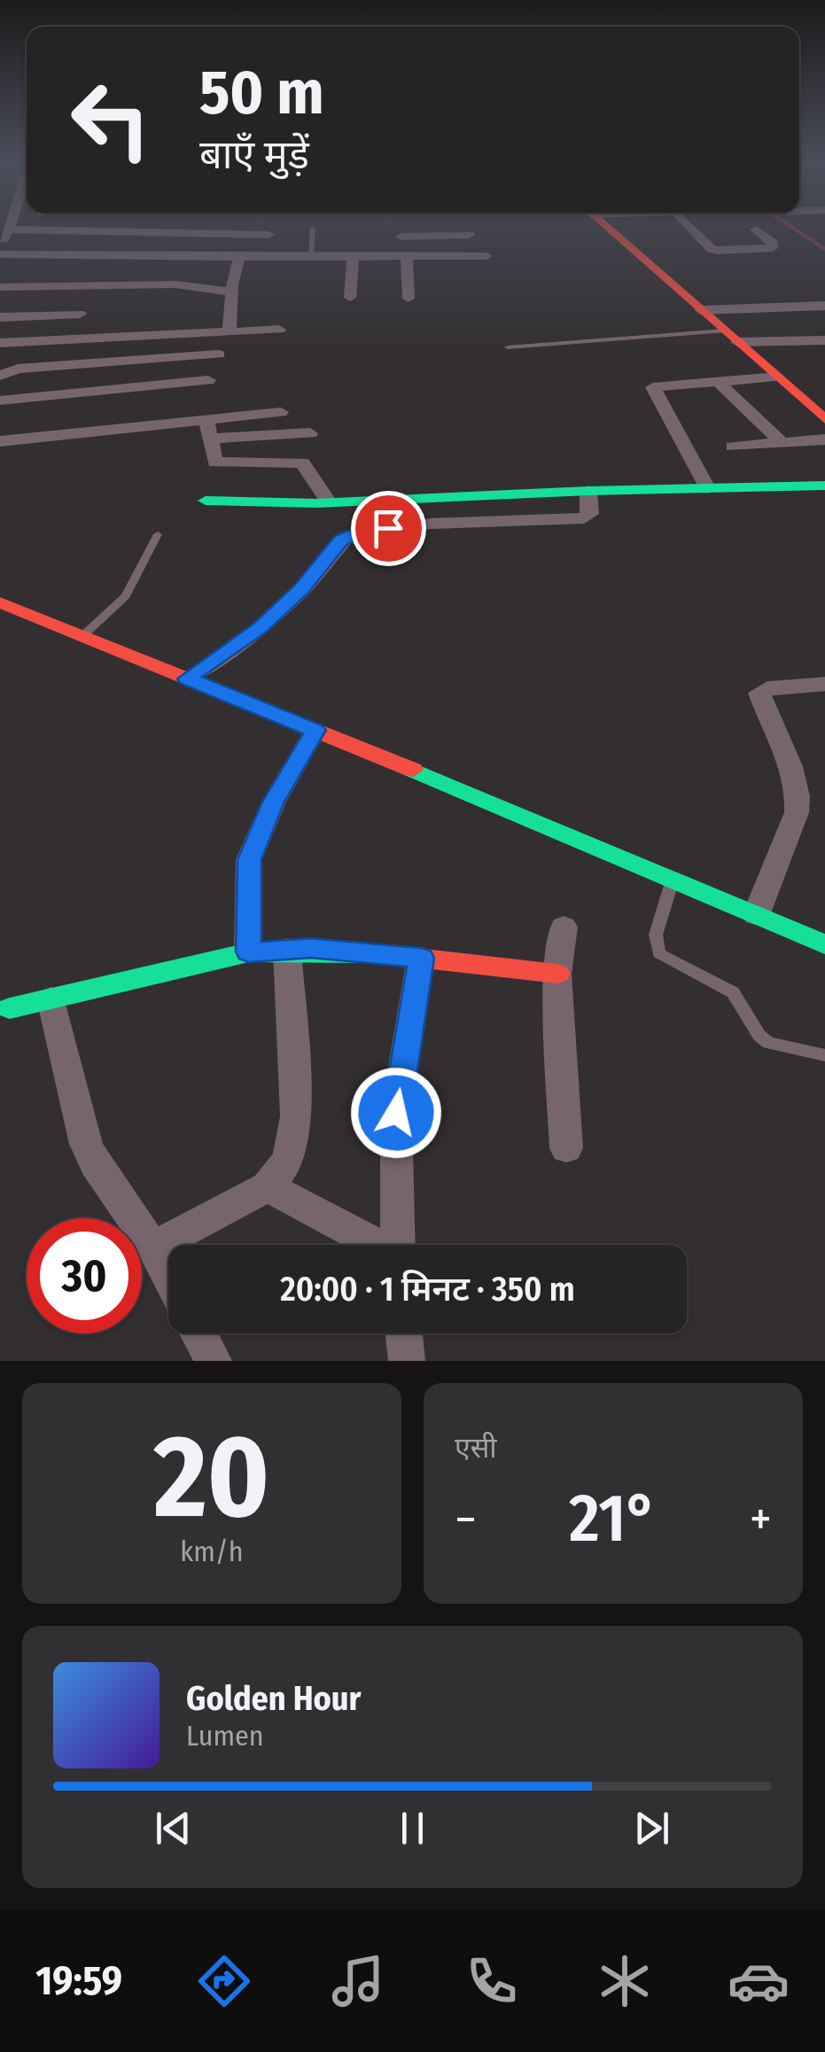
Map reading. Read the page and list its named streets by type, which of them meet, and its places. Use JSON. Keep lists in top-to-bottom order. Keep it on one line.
{"page":{"turn":["50 m","बाएँ मुड़ें"],"limit":"30","trip":"20:00 · 1 मिनट · 350 m","tile":[["20","km/h"],"एसी"],"heat":["−","21°","+"],"song":["Golden Hour","Lumen"],"tabs":"19:59"}}
